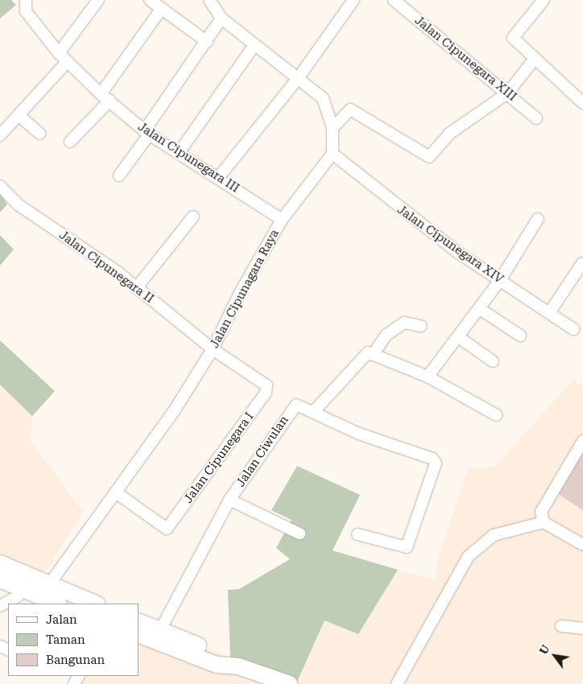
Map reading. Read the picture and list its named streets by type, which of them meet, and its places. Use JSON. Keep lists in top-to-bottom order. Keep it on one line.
{"streets":{"street":["Jalan Cipunegara XIII","Jalan Cipunegara III","Jalan Cipunegara XIV","Jalan Cipunegara II","Jalan Cipunagara Raya","Jalan Ciwulan","Jalan Cipunegara I"]},"crossings":[["Jalan Cipunegara III","Jalan Cipunagara Raya"],["Jalan Cipunegara XIV","Jalan Cipunagara Raya"],["Jalan Cipunegara II","Jalan Cipunagara Raya"],["Jalan Cipunegara II","Jalan Cipunegara I"],["Jalan Cipunagara Raya","Jalan Cipunegara I"]],"legend":["Jalan","Taman","Bangunan"],"north":"top left"}
